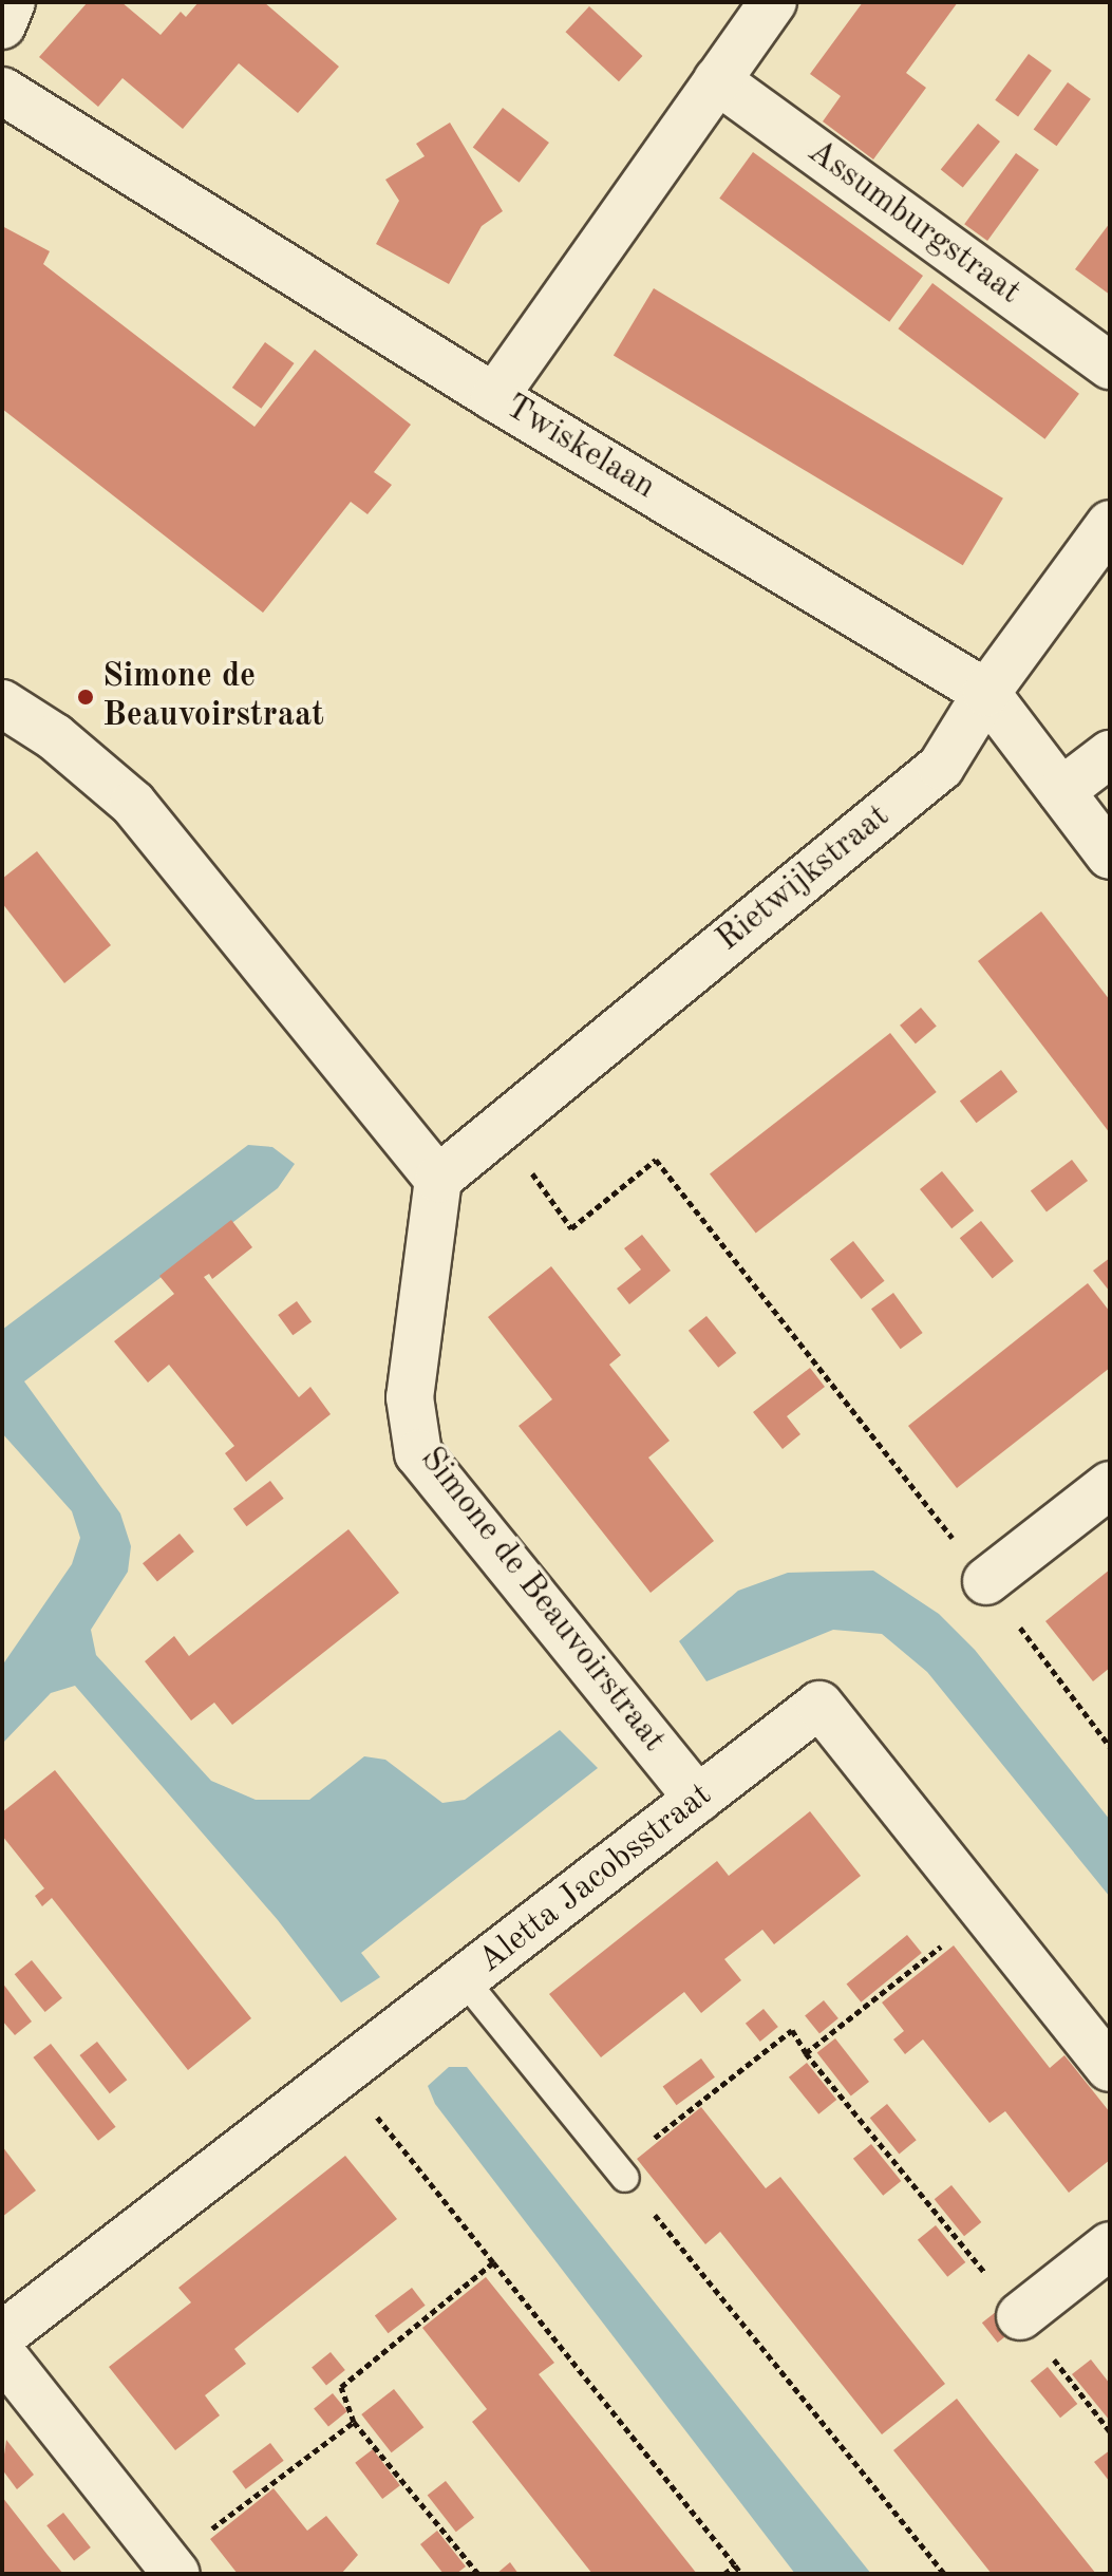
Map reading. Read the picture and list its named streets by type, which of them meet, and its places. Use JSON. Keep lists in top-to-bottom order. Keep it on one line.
{"streets":{"street":["Assumburgstraat","Twiskelaan","Rietwijkstraat","Simone de Beauvoirstraat","Aletta Jacobsstraat"]},"crossings":[["Twiskelaan","Rietwijkstraat"],["Rietwijkstraat","Simone de Beauvoirstraat"],["Simone de Beauvoirstraat","Aletta Jacobsstraat"]],"places":["Simone de Beauvoirstraat"]}
